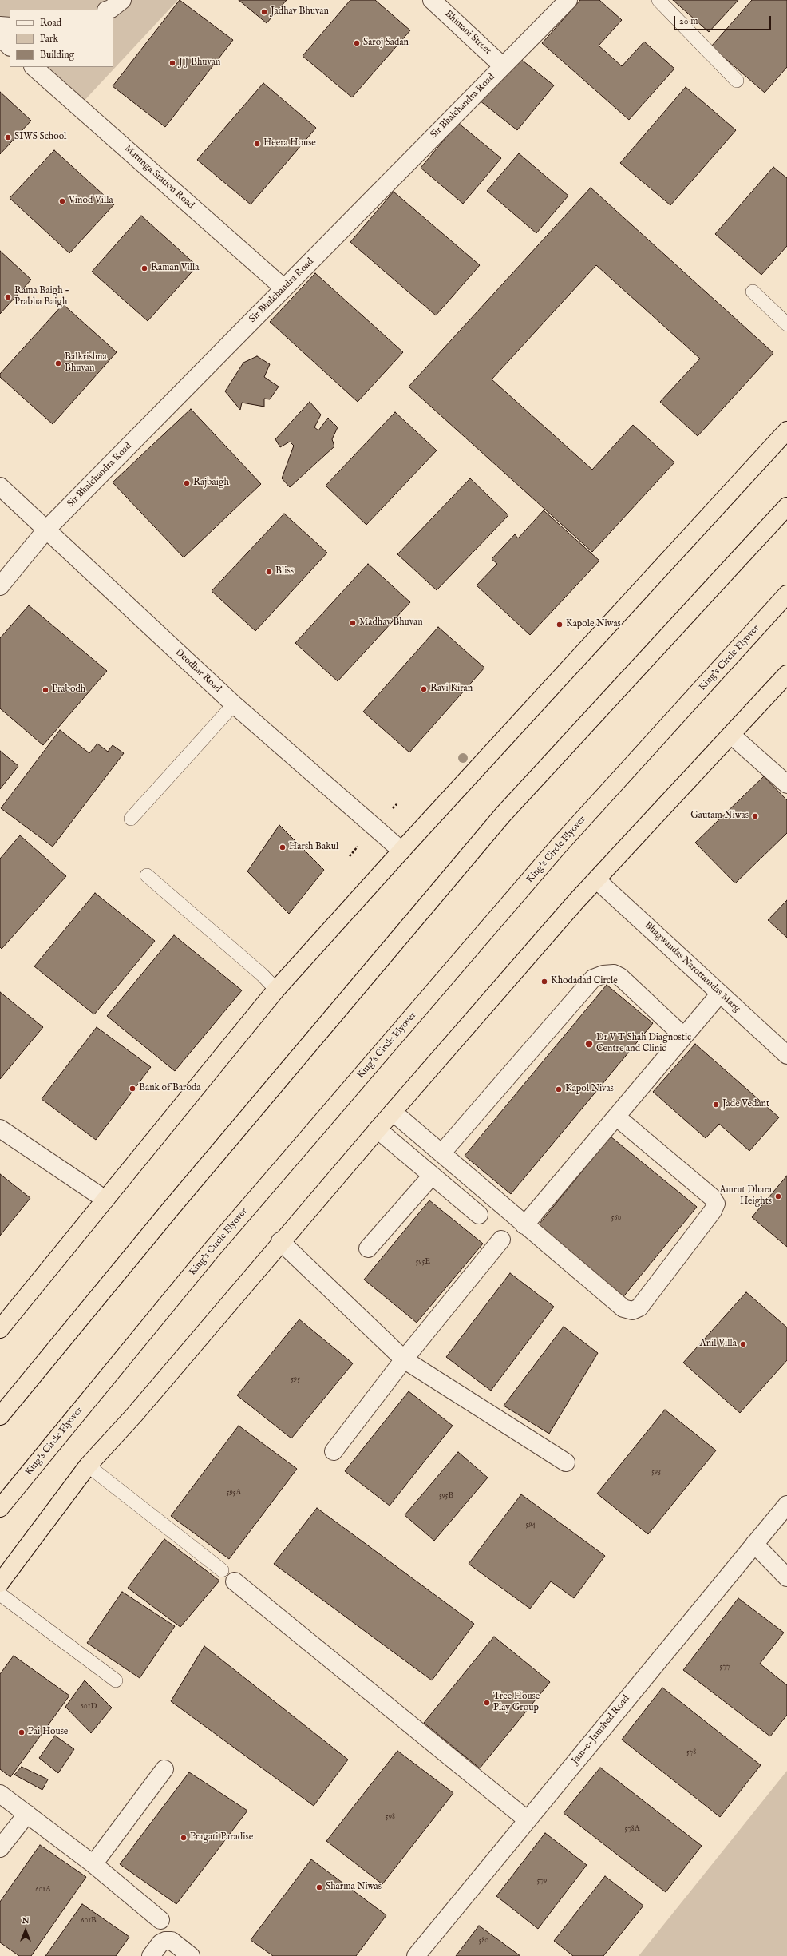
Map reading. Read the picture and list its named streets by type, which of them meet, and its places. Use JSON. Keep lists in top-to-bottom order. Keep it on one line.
{"streets":{"highway":["King's Circle Flyover"],"street":["Bhimani Street","Sir Bhalchandra Road","Matunga Station Road","Deodhar Road","Bhagwandas Narottamdas Marg","Jam-e-Jamshed Road"]},"crossings":[["Bhimani Street","Sir Bhalchandra Road"],["Sir Bhalchandra Road","Matunga Station Road"],["Sir Bhalchandra Road","Deodhar Road"]],"places":["Jadhav Bhuvan","Saroj Sadan","J J Bhuvan","SIWS School","Heera House","Vinod Villa","Raman Villa","Rama Baigh - Prabha Baigh","Balkrishna Bhuvan","Rajbaigh","Bliss","Madhav Bhuvan","Kapole Niwas","Ravi Kiran","Prabodh","Gautam Niwas","Harsh Bakul","Khodadad Circle","Dr V T Shah Diagnostic Centre and Clinic","Bank of Baroda","Kapol Nivas","Jade Vedant","Amrut Dhara Heights","Anil Villa","Tree House Play Group","Pai House","Pragati Paradise","Sharma Niwas"],"house_numbers":["560","595E","595","593","595A","595B","594","577","601D","578","598","578A","579","601A","601B","580"],"legend":["Road","Park","Building"],"scale_bar":"20 m","north":"top"}
